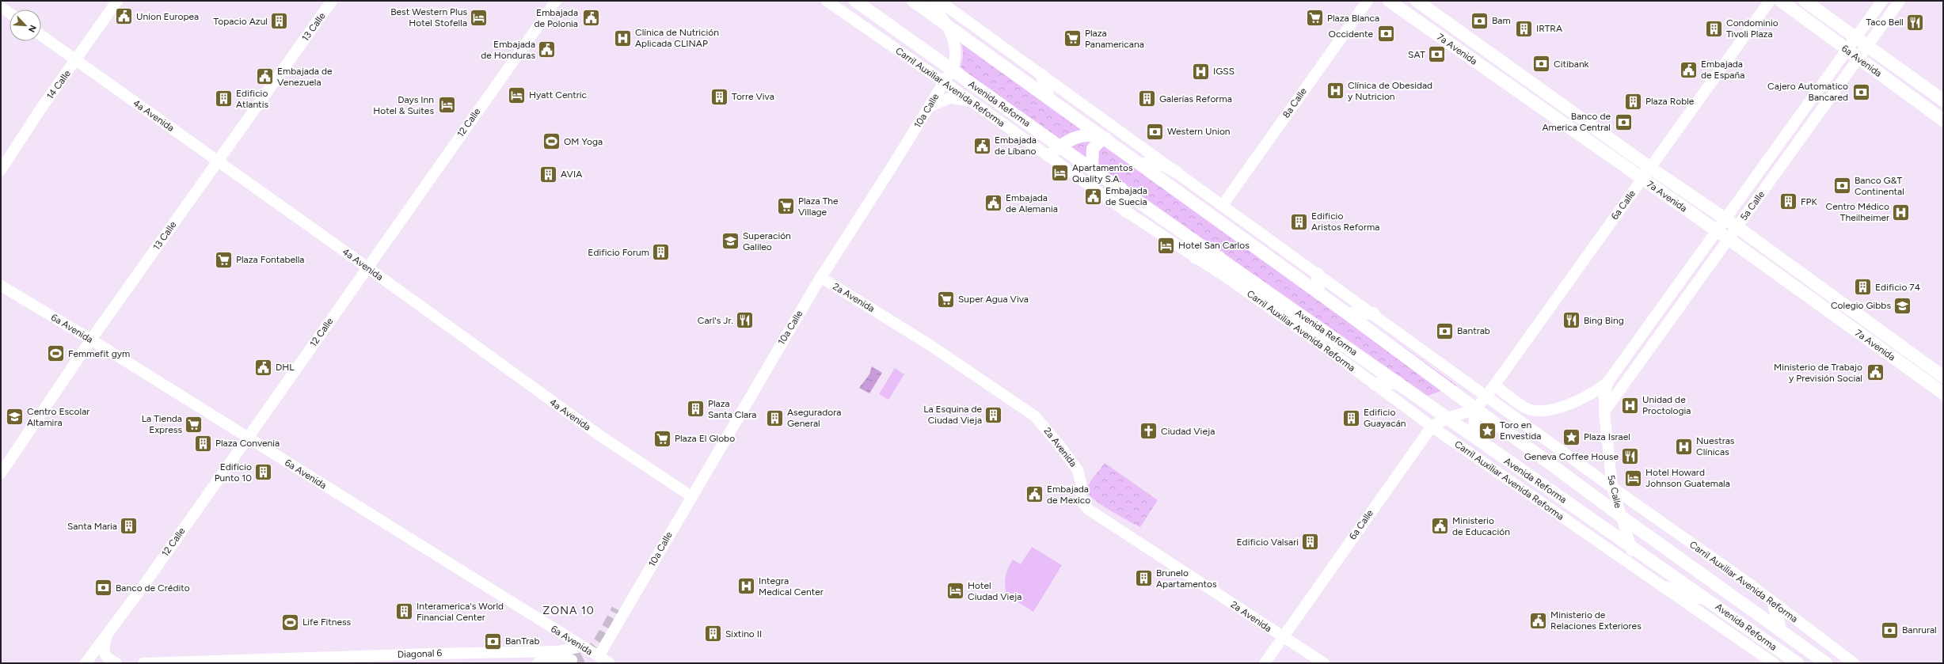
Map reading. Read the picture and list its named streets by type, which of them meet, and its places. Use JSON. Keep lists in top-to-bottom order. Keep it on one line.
{"streets":{"main road":["7a Avenida","6a Avenida","Avenida Reforma"],"street":["13 Calle","14 Calle","Carril Auxiliar Avenida Reforma","8a Calle","10a Calle","4a Avenida","12 Calle","6a Calle","5a Calle","2a Avenida","Diagonal 6"]},"crossings":[["13 Calle","6a Avenida"],["13 Calle","4a Avenida"],["7a Avenida","6a Calle"],["7a Avenida","5a Calle"],["6a Avenida","10a Calle"],["6a Avenida","12 Calle"],["6a Avenida","5a Calle"],["6a Avenida","Diagonal 6"],["14 Calle","4a Avenida"],["Carril Auxiliar Avenida Reforma","8a Calle"],["Carril Auxiliar Avenida Reforma","10a Calle"],["Carril Auxiliar Avenida Reforma","6a Calle"],["Carril Auxiliar Avenida Reforma","5a Calle"],["Avenida Reforma","10a Calle"],["Avenida Reforma","6a Calle"],["Avenida Reforma","5a Calle"],["10a Calle","4a Avenida"],["10a Calle","2a Avenida"],["4a Avenida","12 Calle"],["6a Calle","5a Calle"],["6a Calle","2a Avenida"]],"districts":["ZONA 10"],"places":{"public building":["Union Europea","Embajada de Polonia","Embajada de Honduras","Embajada de España","Embajada de Venezuela","Embajada de Líbano","Embajada de Suecia","Embajada de Alemania","DHL","Ministerio de Trabajo y Previsión Social","Embajada de Mexico","Ministerio de Educación","Ministerio de Relaciones Exteriores"],"hotel":["Best Western Plus Hotel Stofella","Hyatt Centric","Days Inn Hotel & Suites","Apartamentos Quality S.A.","Hotel San Carlos","Hotel Howard Johnson Guatemala","Hotel Ciudad Vieja"],"supermarket":["Plaza Blanca","Plaza Panamericana","Plaza The Village","Plaza Fontabella","Super Agua Viva","La Tienda Express","Plaza El Globo"],"bank":["Bam","Occidente","SAT","Citibank","Cajero Automatico Bancared","Banco de America Central","Western Union","Banco G&T Continental","Bantrab","Banco de Crédito","Banrural","BanTrab"],"building":["Topacio Azul","IRTRA","Condominio Tivoli Plaza","Torre Viva","Edificio Atlantis","Galerías Reforma","Plaza Roble","AVIA","FPK","Edificio Aristos Reforma","Edificio Forum","Edificio 74","Plaza Santa Clara","La Esquina de Ciudad Vieja","Aseguradora General","Edificio Guayacán","Plaza Convenia","Edificio Punto 10","Santa Maria","Edificio Valsari","Brunelo Apartamentos","Interamerica's World Financial Center","Sixtino II"],"restaurant":["Taco Bell","Carl's Jr.","Bing Bing","Geneva Coffee House"],"hospital":["Clínica de Nutrición Aplicada CLINAP","IGSS","Clínica de Obesidad y Nutricion","Centro Médico Theilheimer","Unidad de Proctologia","Nuestras Clínicas","Integra Medical Center"],"sports":["OM Yoga","Femmefit gym","Life Fitness"],"school or university":["Superación Galileo","Colegio Gibbs","Centro Escolar Altamira"],"place":["Toro en Envestida","Plaza Israel"],"church":["Ciudad Vieja"]},"north":"bottom right"}
